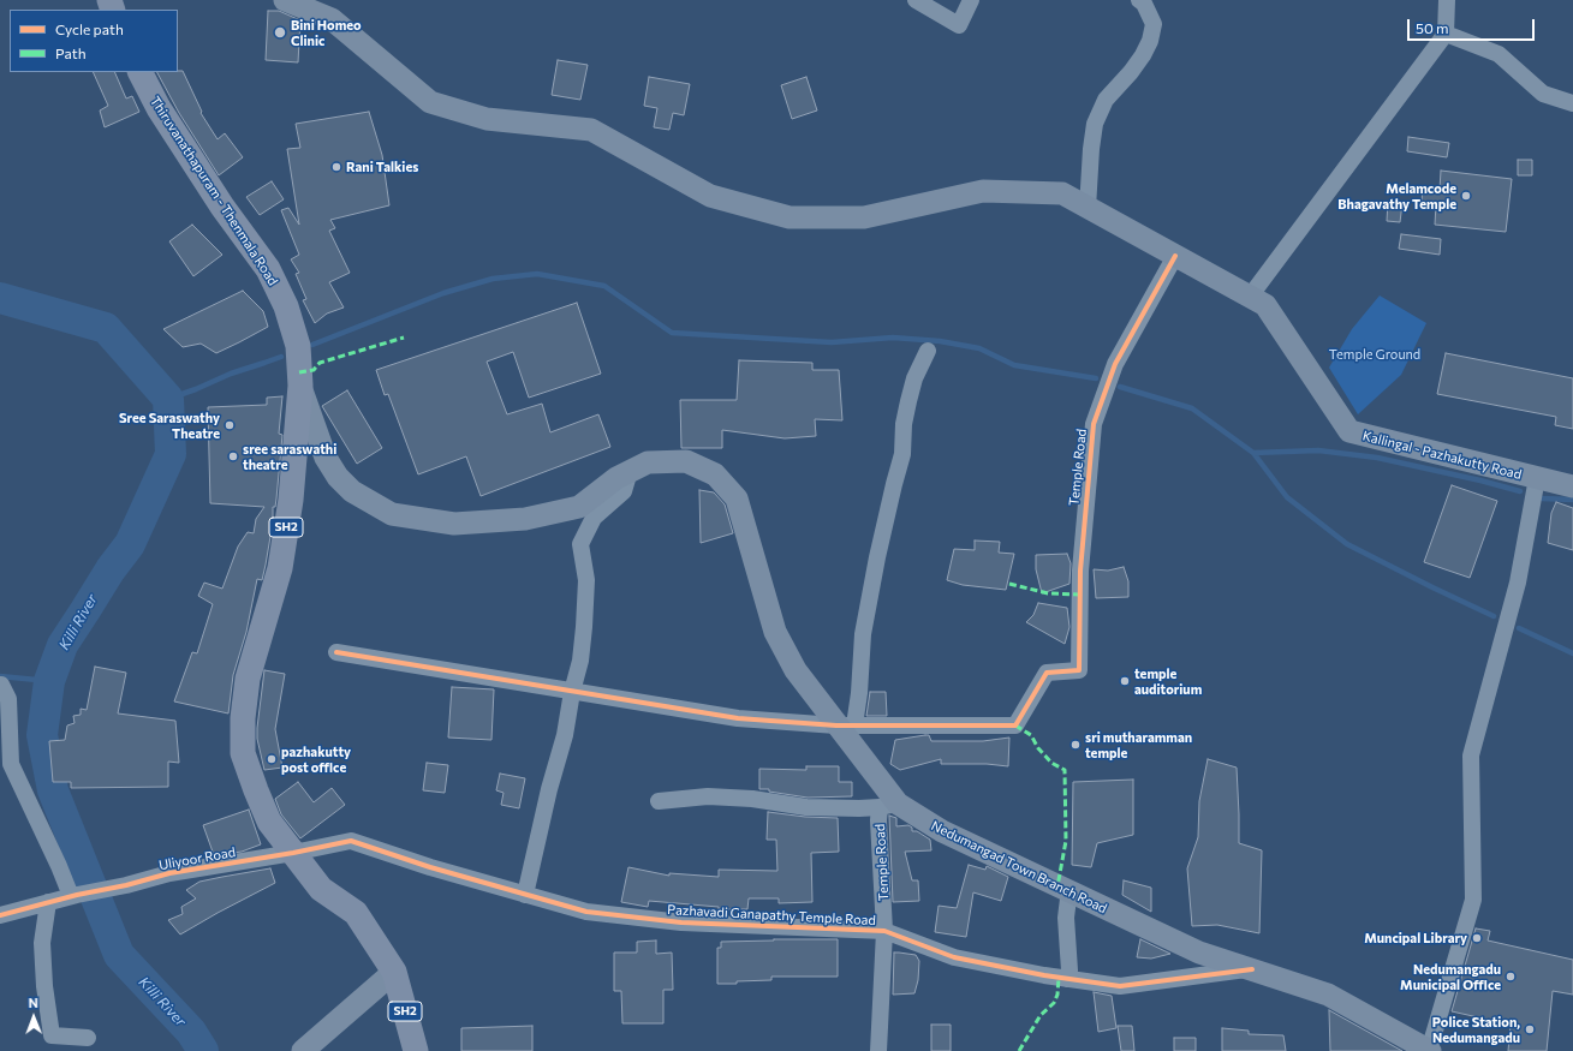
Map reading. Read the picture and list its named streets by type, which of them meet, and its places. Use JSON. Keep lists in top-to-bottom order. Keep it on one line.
{"streets":{"main road":["Thiruvanathapuram - Thenmala Road","Kallingal - Pazhakutty Road","SH2","Nedumangad Town Branch Road"],"street":["Temple Road","Uliyoor Road","Pazhavadi Ganapathy Temple Road"]},"crossings":[["Thiruvanathapuram - Thenmala Road","SH2"],["Thiruvanathapuram - Thenmala Road","Uliyoor Road"],["Thiruvanathapuram - Thenmala Road","Nedumangad Town Branch Road"],["Thiruvanathapuram - Thenmala Road","Pazhavadi Ganapathy Temple Road"],["Kallingal - Pazhakutty Road","Temple Road"],["Temple Road","Nedumangad Town Branch Road"],["Temple Road","Pazhavadi Ganapathy Temple Road"],["Uliyoor Road","Pazhavadi Ganapathy Temple Road"],["Nedumangad Town Branch Road","Pazhavadi Ganapathy Temple Road"]],"water":["Killi River"],"parks":["Temple Ground"],"places":["Bini Homeo Clinic","Rani Talkies","Melamcode Bhagavathy Temple","Sree Saraswathy Theatre","sree saraswathi theatre","temple auditorium","sri mutharamman temple","pazhakutty post office","Muncipal Library","Nedumangadu Municipal Office","Police Station, Nedumangadu"],"legend":["Cycle path","Path"],"scale_bar":"50 m","north":"top"}
